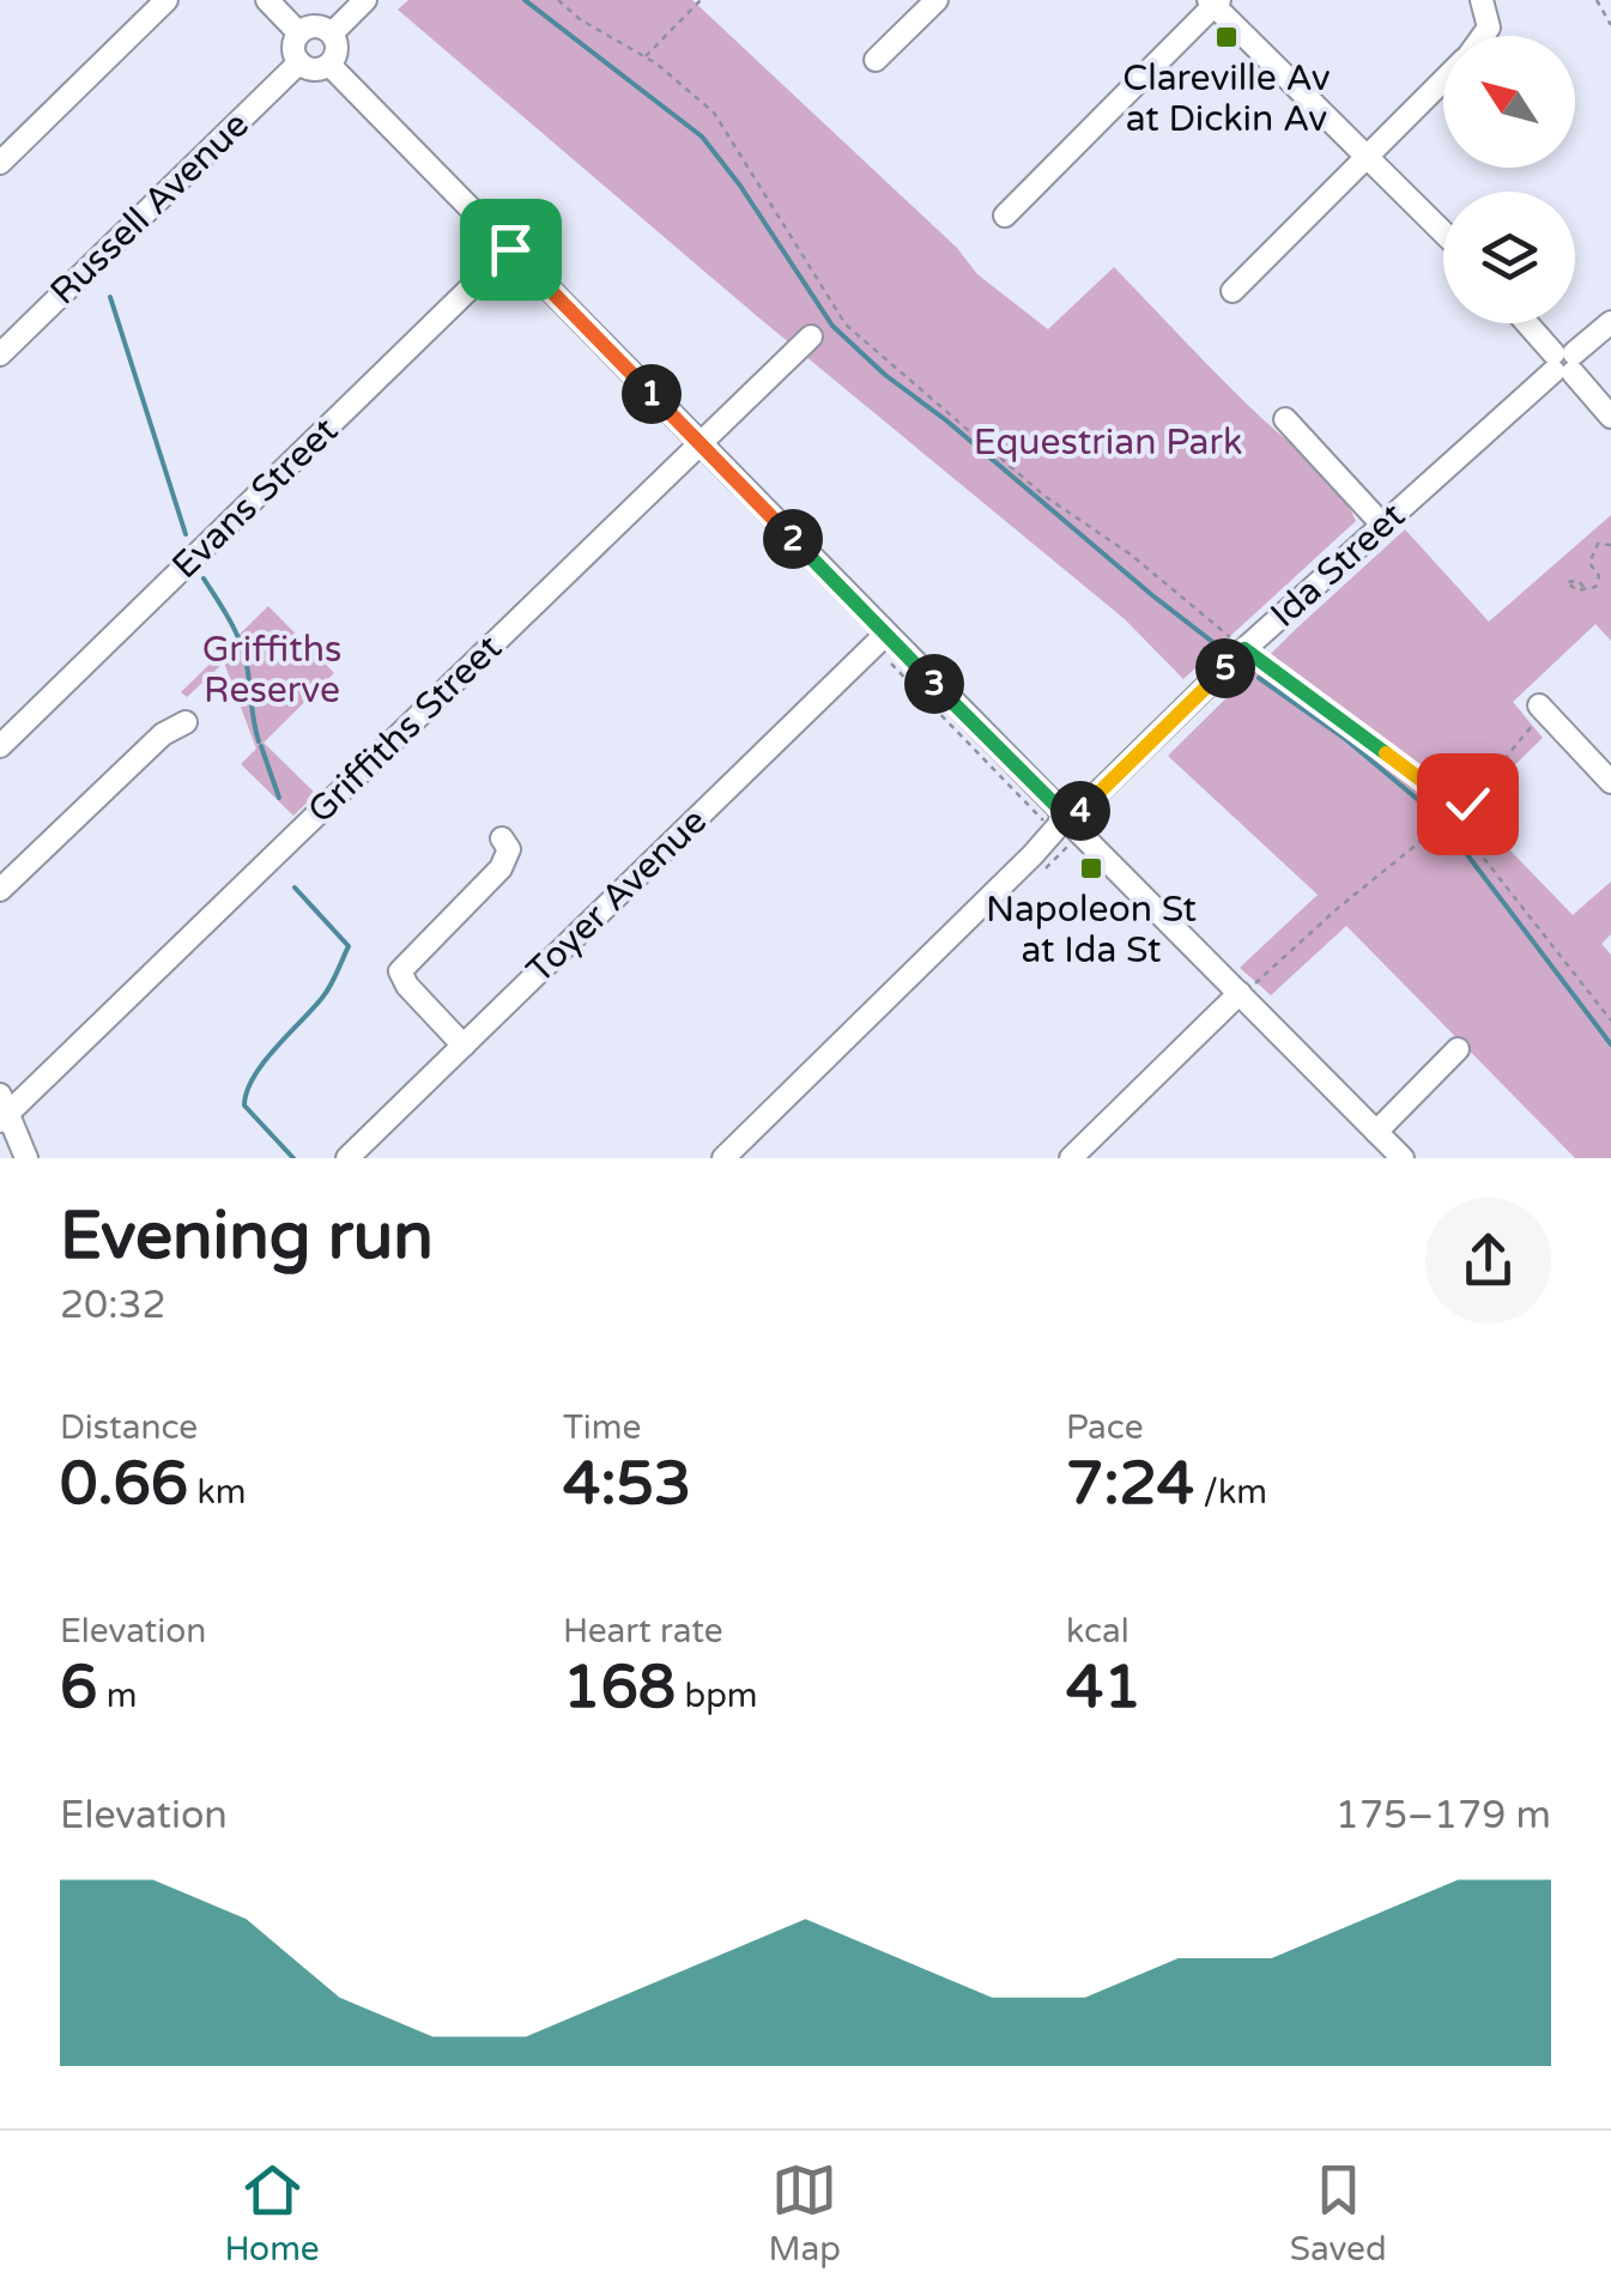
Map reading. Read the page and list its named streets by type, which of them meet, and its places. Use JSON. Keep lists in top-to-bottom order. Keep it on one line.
{"streets":{"street":["Russell Avenue","Evans Street","Ida Street","Griffiths Street","Toyer Avenue"]},"parks":["Equestrian Park","Griffiths Reserve"],"places":{"transit":["Clareville Av at Dickin Av","Napoleon St at Ida St"]},"north":"top left","page":{"pins":["1","2","5","3","4"],"heading":["Evening run","20:32"],"stats":[["Distance","0.66 km"],["Time","4:53"],["Pace","7:24 /km"],["Elevation","6 m"],["Heart rate","168 bpm"],["kcal","41"]],"chart":["Elevation","175–179 m"],"tabs":["Home","Map","Saved"]}}
